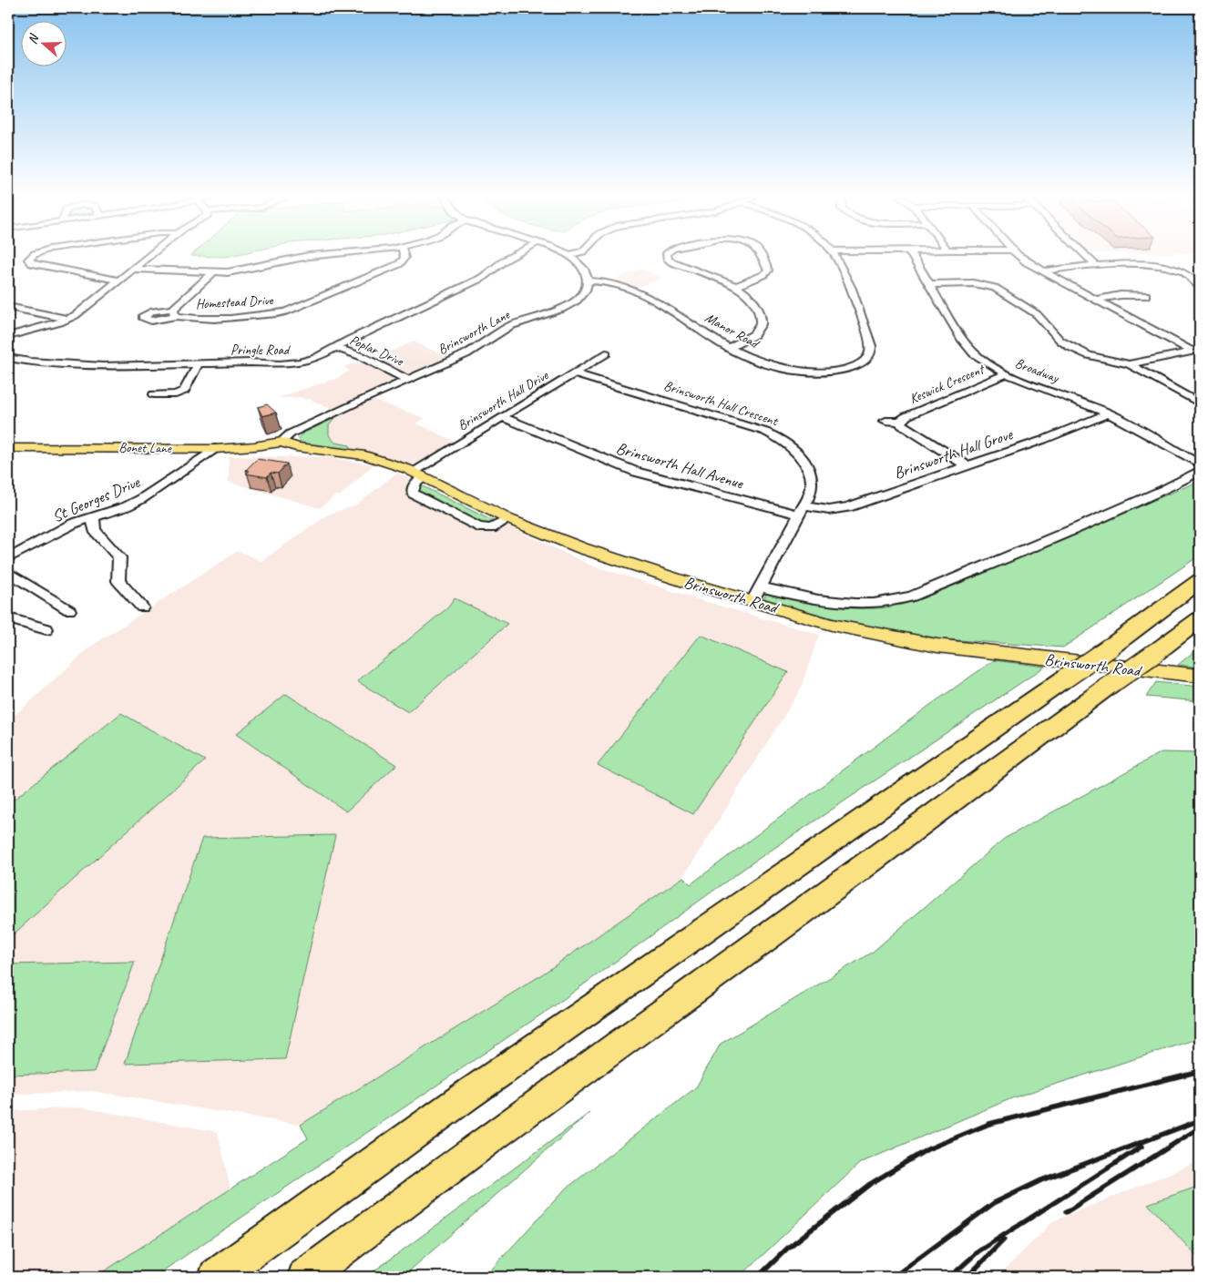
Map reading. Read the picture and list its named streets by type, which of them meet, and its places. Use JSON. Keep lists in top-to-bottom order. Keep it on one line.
{"streets":{"main road":["Bonet Lane","Brinsworth Road"],"street":["Homestead Drive","Manor Road","Brinsworth Lane","Pringle Road","Poplar Drive","Broadway","Keswick Crescent","Brinsworth Hall Drive","Brinsworth Hall Crescent","Brinsworth Hall Grove","Brinsworth Hall Avenue","St Georges Drive"]},"crossings":[["Manor Road","Brinsworth Lane"],["Brinsworth Lane","Poplar Drive"],["Brinsworth Lane","Bonet Lane"],["Brinsworth Lane","Brinsworth Road"],["Pringle Road","Poplar Drive"],["Broadway","Keswick Crescent"],["Broadway","Brinsworth Hall Grove"],["Keswick Crescent","Brinsworth Hall Grove"],["Brinsworth Hall Drive","Brinsworth Hall Crescent"],["Brinsworth Hall Drive","Brinsworth Hall Avenue"],["Brinsworth Hall Drive","Brinsworth Road"],["Brinsworth Hall Crescent","Brinsworth Hall Grove"],["Brinsworth Hall Crescent","Brinsworth Hall Avenue"],["Brinsworth Hall Crescent","Brinsworth Road"],["Bonet Lane","St Georges Drive"],["Bonet Lane","Brinsworth Road"],["Brinsworth Hall Grove","Brinsworth Hall Avenue"]],"north":"left"}
